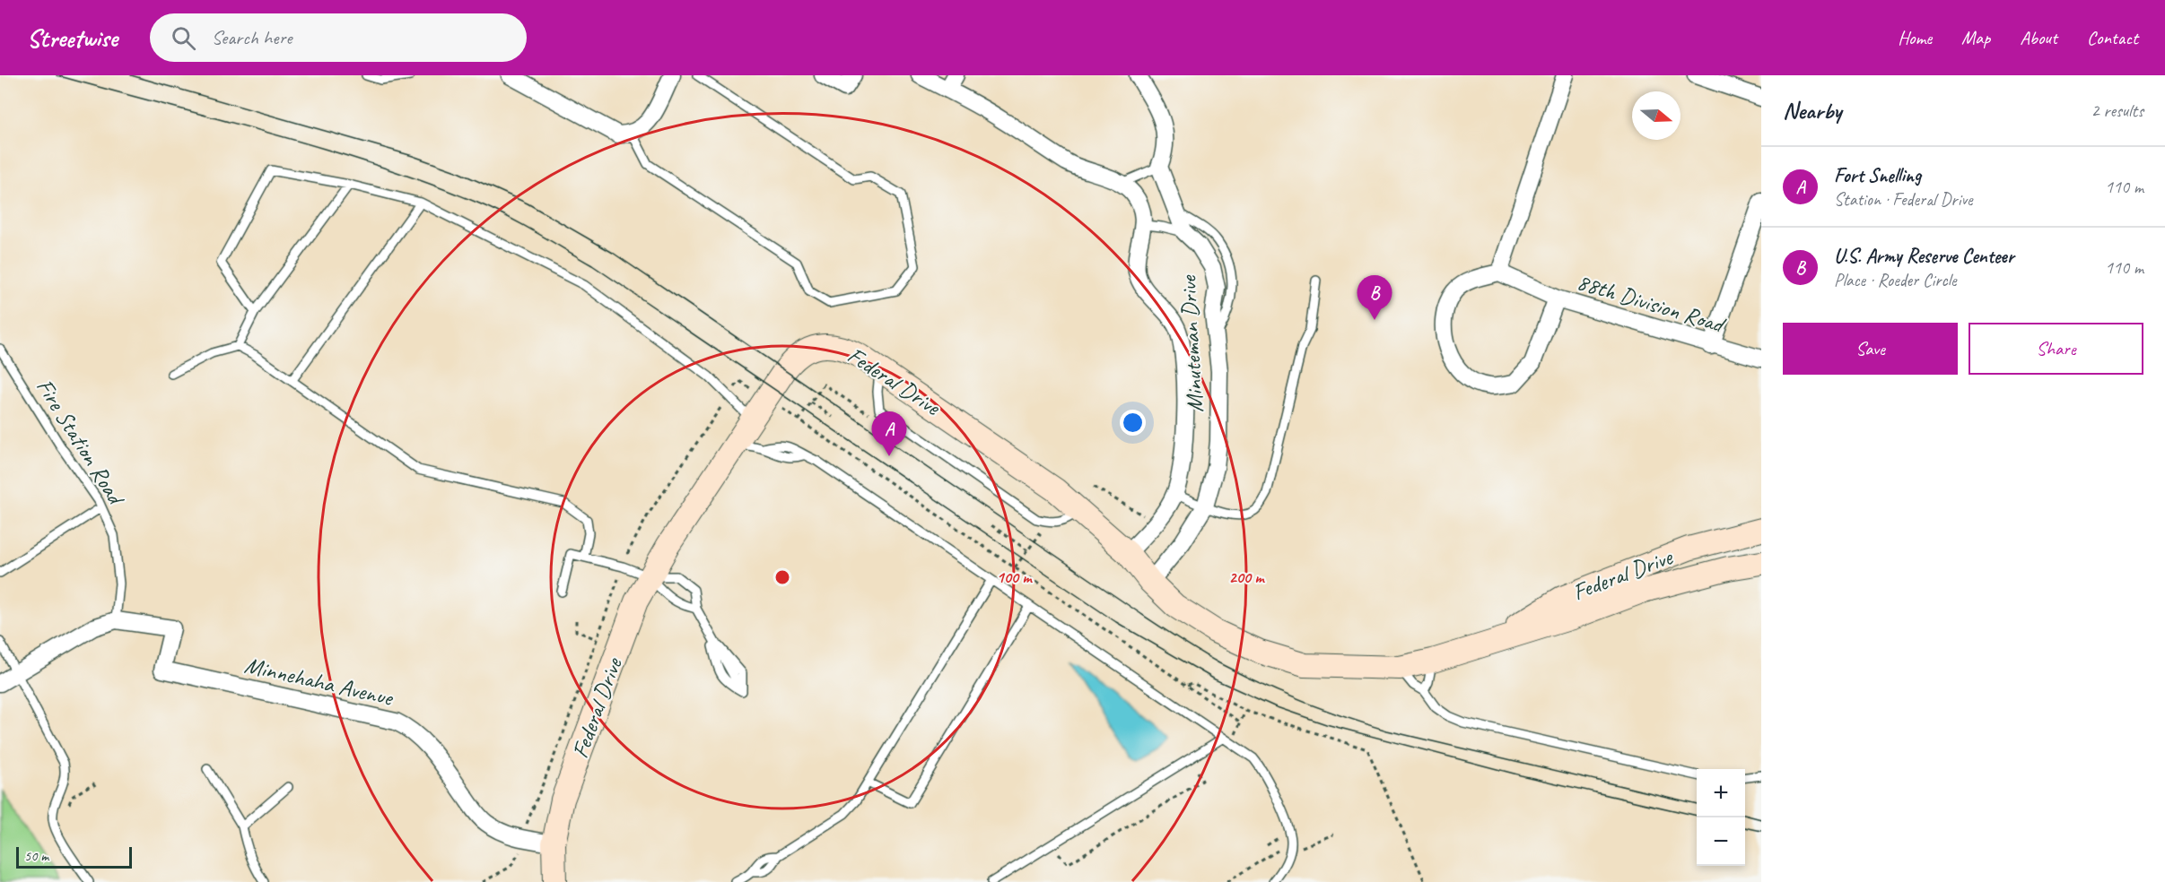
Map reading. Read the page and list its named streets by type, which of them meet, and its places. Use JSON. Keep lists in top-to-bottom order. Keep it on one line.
{"streets":{"street":["88th Division Road","Minuteman Drive","Federal Drive","Minnehaha Avenue"],"lane":["Fire Station Road"]},"crossings":[["Minuteman Drive","Federal Drive"],["Federal Drive","Minnehaha Avenue"],["Fire Station Road","Minnehaha Avenue"]],"scale_bar":"50 m","north":"right","page":{"header":"Streetwise","search":"Search here","nav":["Home","Map","About","Contact"],"heading":["Nearby","2 results"],"list":[{"mark":"A","name":"Fort Snelling","note":"Station · Federal Drive","value":"110 m"},{"mark":"B","name":"U.S. Army Reserve Centeer","note":"Place · Roeder Circle","value":"110 m"}],"pins":["B","A"],"buttons":["Save","Share"],"map_buttons":["+","−"],"scale":"50 m"},"rings":["100 m","200 m"]}
